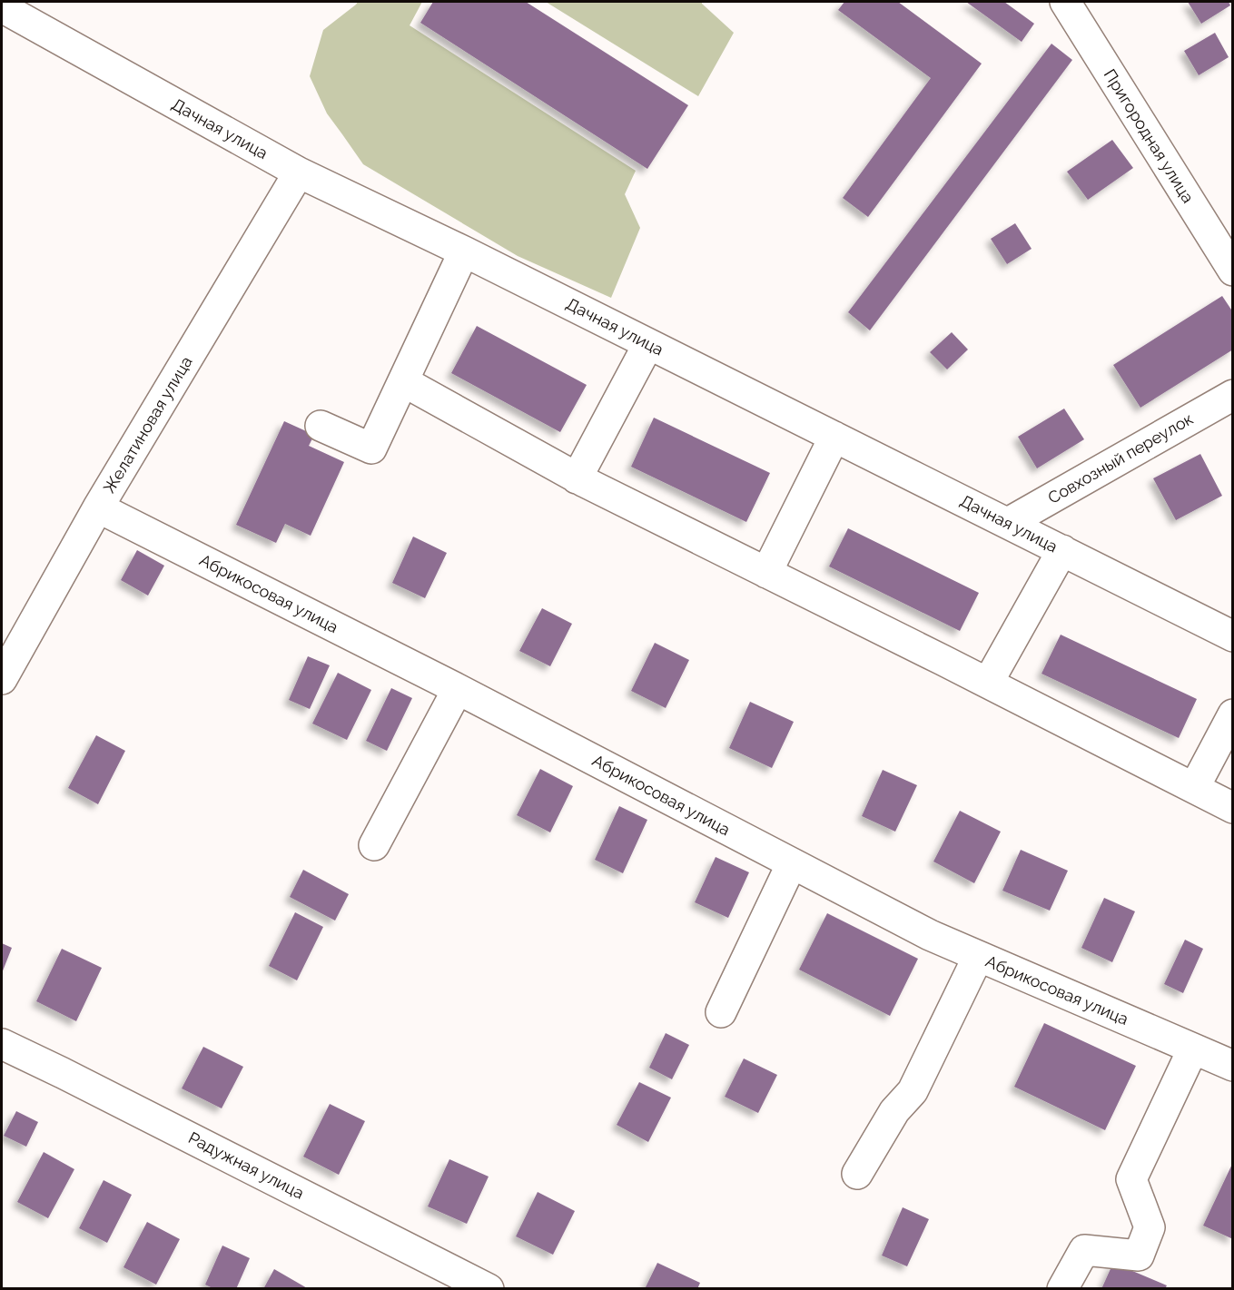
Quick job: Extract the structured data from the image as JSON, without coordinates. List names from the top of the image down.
{
  "streets": {
    "street": [
      "Дачная улица",
      "Пригородная улица",
      "Желатиновая улица",
      "Совхозный переулок",
      "Абрикосовая улица",
      "Радужная улица"
    ]
  },
  "crossings": [
    ["Дачная улица", "Желатиновая улица"],
    ["Дачная улица", "Совхозный переулок"],
    ["Желатиновая улица", "Абрикосовая улица"]
  ]
}
